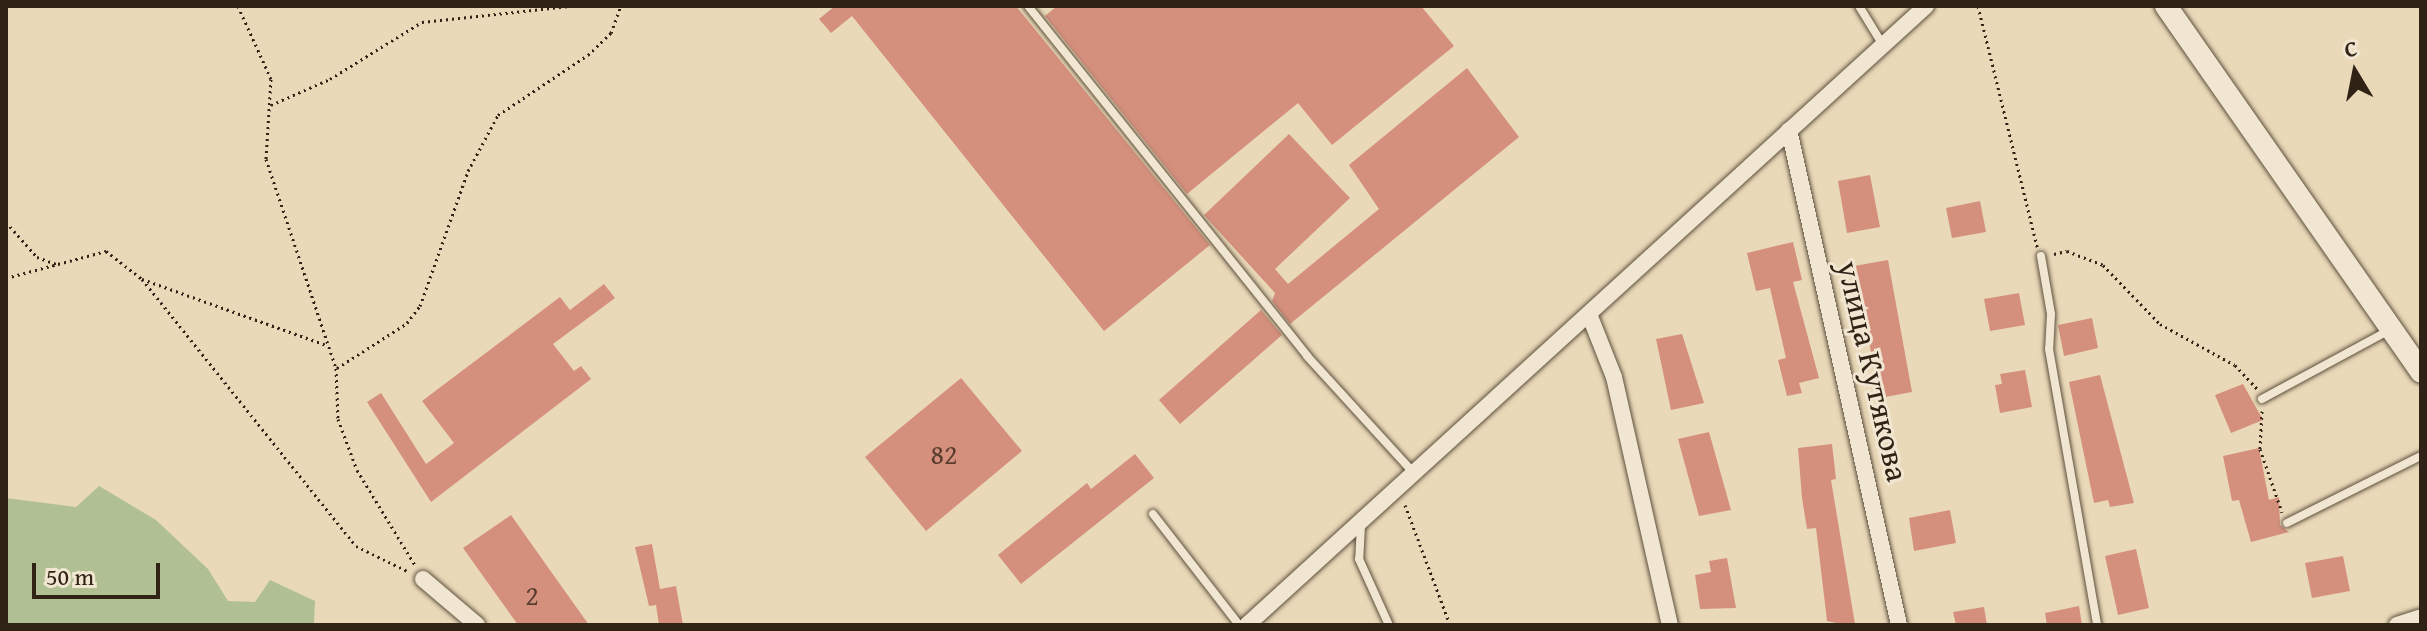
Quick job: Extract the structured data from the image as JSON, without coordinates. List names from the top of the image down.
{
  "streets": {
    "street": ["улица Кутякова"]
  },
  "house_numbers": ["82", "2"],
  "scale_bar": "50 m",
  "north": "top"
}
